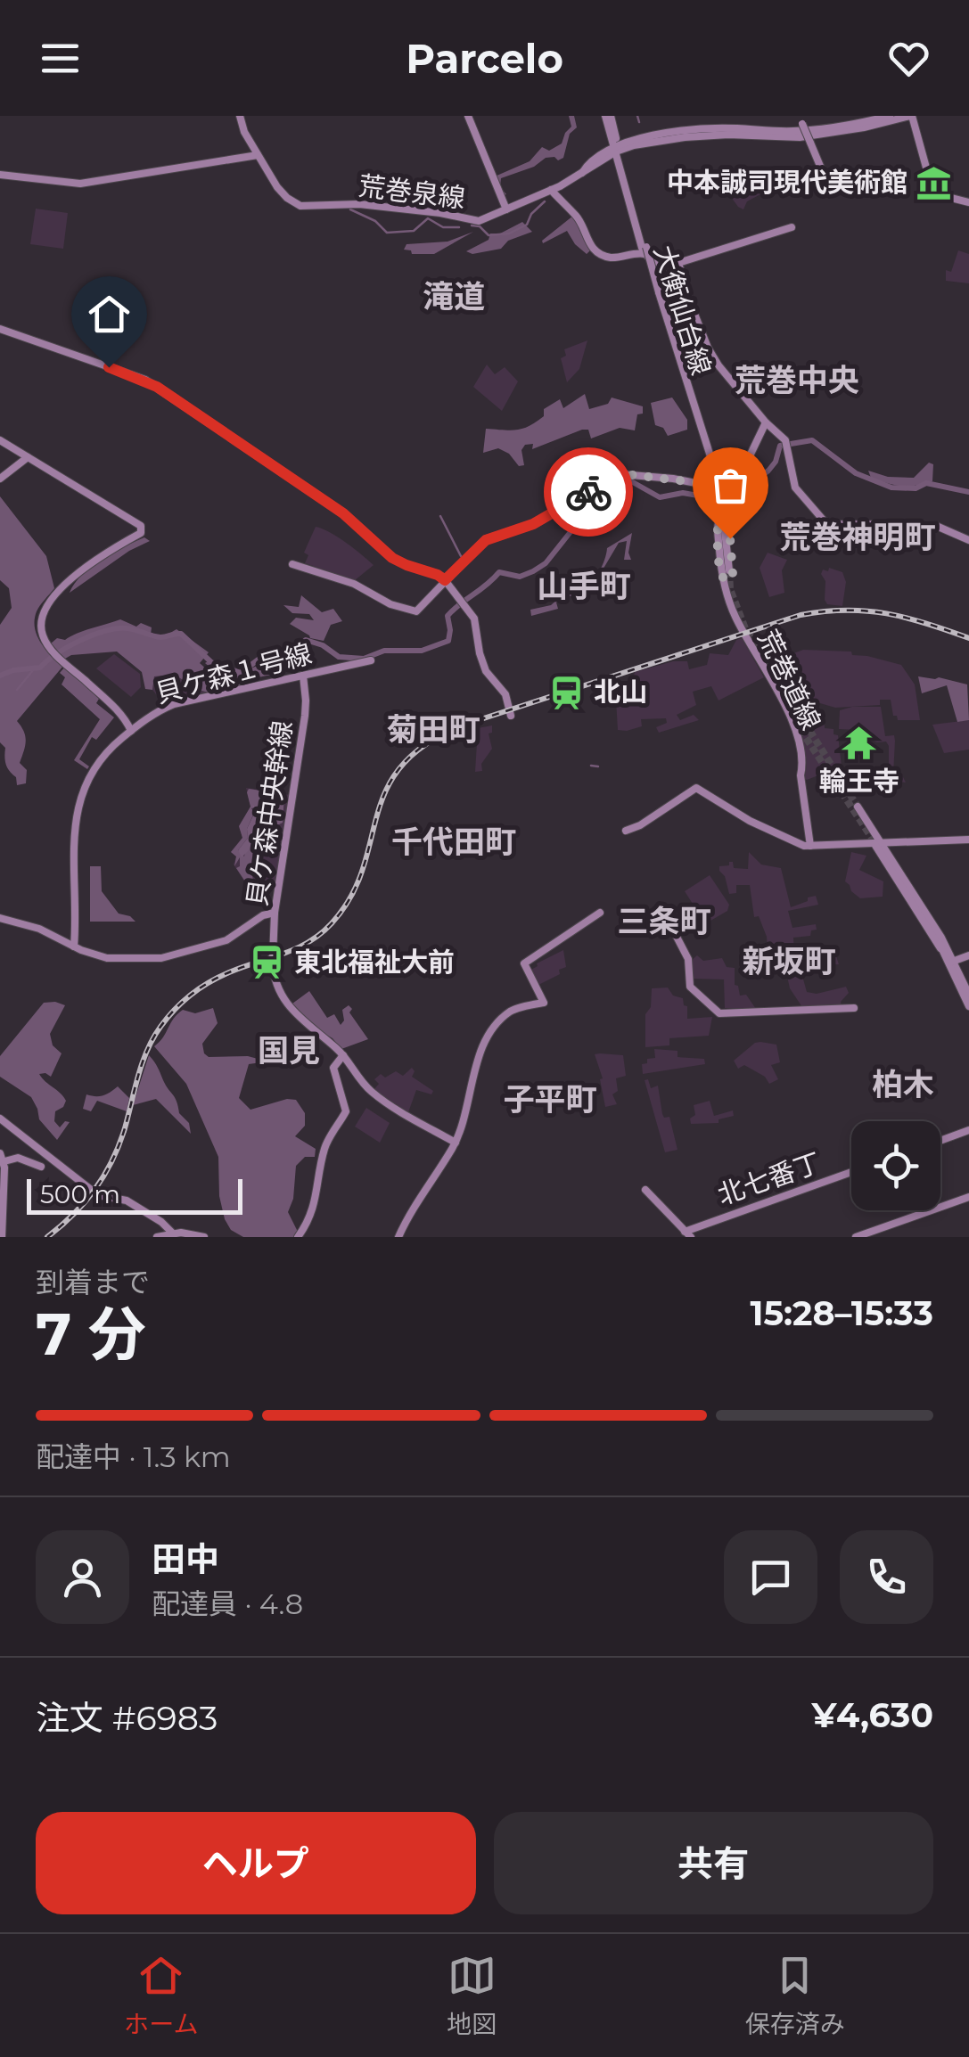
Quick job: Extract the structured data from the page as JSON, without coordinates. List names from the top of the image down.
{
  "streets": {
    "street": [
      "荒巻泉線",
      "大衡仙台線",
      "貝ケ森１号線",
      "荒巻道線",
      "貝ケ森中央幹線",
      "北七番丁"
    ]
  },
  "crossings": [
    ["荒巻泉線", "大衡仙台線"],
    ["大衡仙台線", "荒巻道線"],
    ["貝ケ森１号線", "貝ケ森中央幹線"]
  ],
  "districts": [
    "滝道",
    "荒巻中央",
    "荒巻神明町",
    "山手町",
    "菊田町",
    "千代田町",
    "三条町",
    "新坂町",
    "国見",
    "柏木",
    "子平町"
  ],
  "places": {
    "museum": ["中本誠司現代美術館"],
    "station": ["北山", "東北福祉大前"],
    "temple": ["輪王寺"]
  },
  "scale_bar": "500 m",
  "page": {
    "header": "Parcelo",
    "scale": "500 m",
    "heading": ["7 分", "到着まで", "15:28–15:33"],
    "panel": [
      "田中",
      "配達員 · 4.8",
      "注文 #6983",
      "¥4,630"
    ],
    "bar": "配達中 · 1.3 km",
    "buttons": ["ヘルプ", "共有"],
    "tabs": ["ホーム", "地図", "保存済み"]
  }
}
